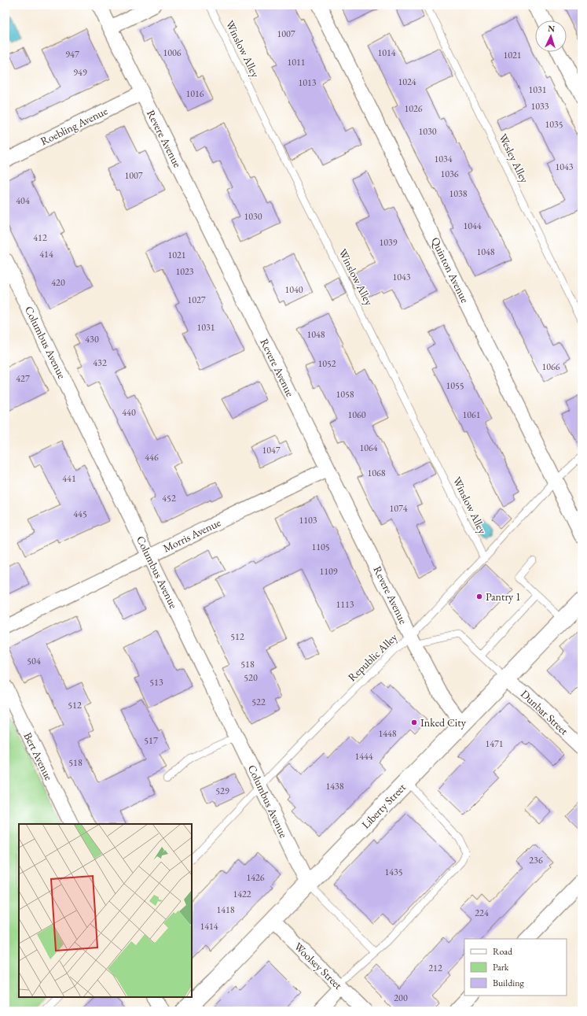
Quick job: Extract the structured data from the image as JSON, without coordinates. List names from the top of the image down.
{
  "streets": {
    "street": [
      "Roebling Avenue",
      "Revere Avenue",
      "Quinton Avenue",
      "Columbus Avenue",
      "Morris Avenue",
      "Dunbar Street",
      "Bert Avenue",
      "Liberty Street",
      "Woolsey Street"
    ],
    "lane": ["Winslow Alley", "Wesley Alley", "Republic Alley"]
  },
  "crossings": [
    ["Winslow Alley", "Republic Alley"],
    ["Roebling Avenue", "Revere Avenue"],
    ["Revere Avenue", "Morris Avenue"],
    ["Revere Avenue", "Republic Alley"],
    ["Revere Avenue", "Liberty Street"],
    ["Quinton Avenue", "Republic Alley"],
    ["Columbus Avenue", "Morris Avenue"],
    ["Columbus Avenue", "Republic Alley"],
    ["Columbus Avenue", "Liberty Street"],
    ["Dunbar Street", "Liberty Street"],
    ["Liberty Street", "Woolsey Street"]
  ],
  "places": ["Pantry 1", "Inked City"],
  "house_numbers": [
    "1007",
    "1006",
    "1014",
    "947",
    "1021",
    "1011",
    "949",
    "1024",
    "1013",
    "1031",
    "1016",
    "1033",
    "1026",
    "1035",
    "1030",
    "1034",
    "1043",
    "1036",
    "1007",
    "1038",
    "404",
    "1030",
    "1044",
    "412",
    "1039",
    "1048",
    "414",
    "1021",
    "1023",
    "1043",
    "420",
    "1040",
    "1027",
    "1031",
    "1048",
    "430",
    "432",
    "1052",
    "1066",
    "427",
    "1055",
    "1058",
    "440",
    "1060",
    "1061",
    "1064",
    "1047",
    "446",
    "1068",
    "441",
    "452",
    "1074",
    "445",
    "1103",
    "1105",
    "1109",
    "1113",
    "512",
    "504",
    "518",
    "520",
    "513",
    "522",
    "512",
    "1448",
    "517",
    "1471",
    "1444",
    "518",
    "1438",
    "529",
    "236",
    "1435",
    "1426",
    "1422",
    "1418",
    "224",
    "1414",
    "212",
    "200"
  ],
  "legend": ["Road", "Park", "Building"],
  "north": "top"
}
